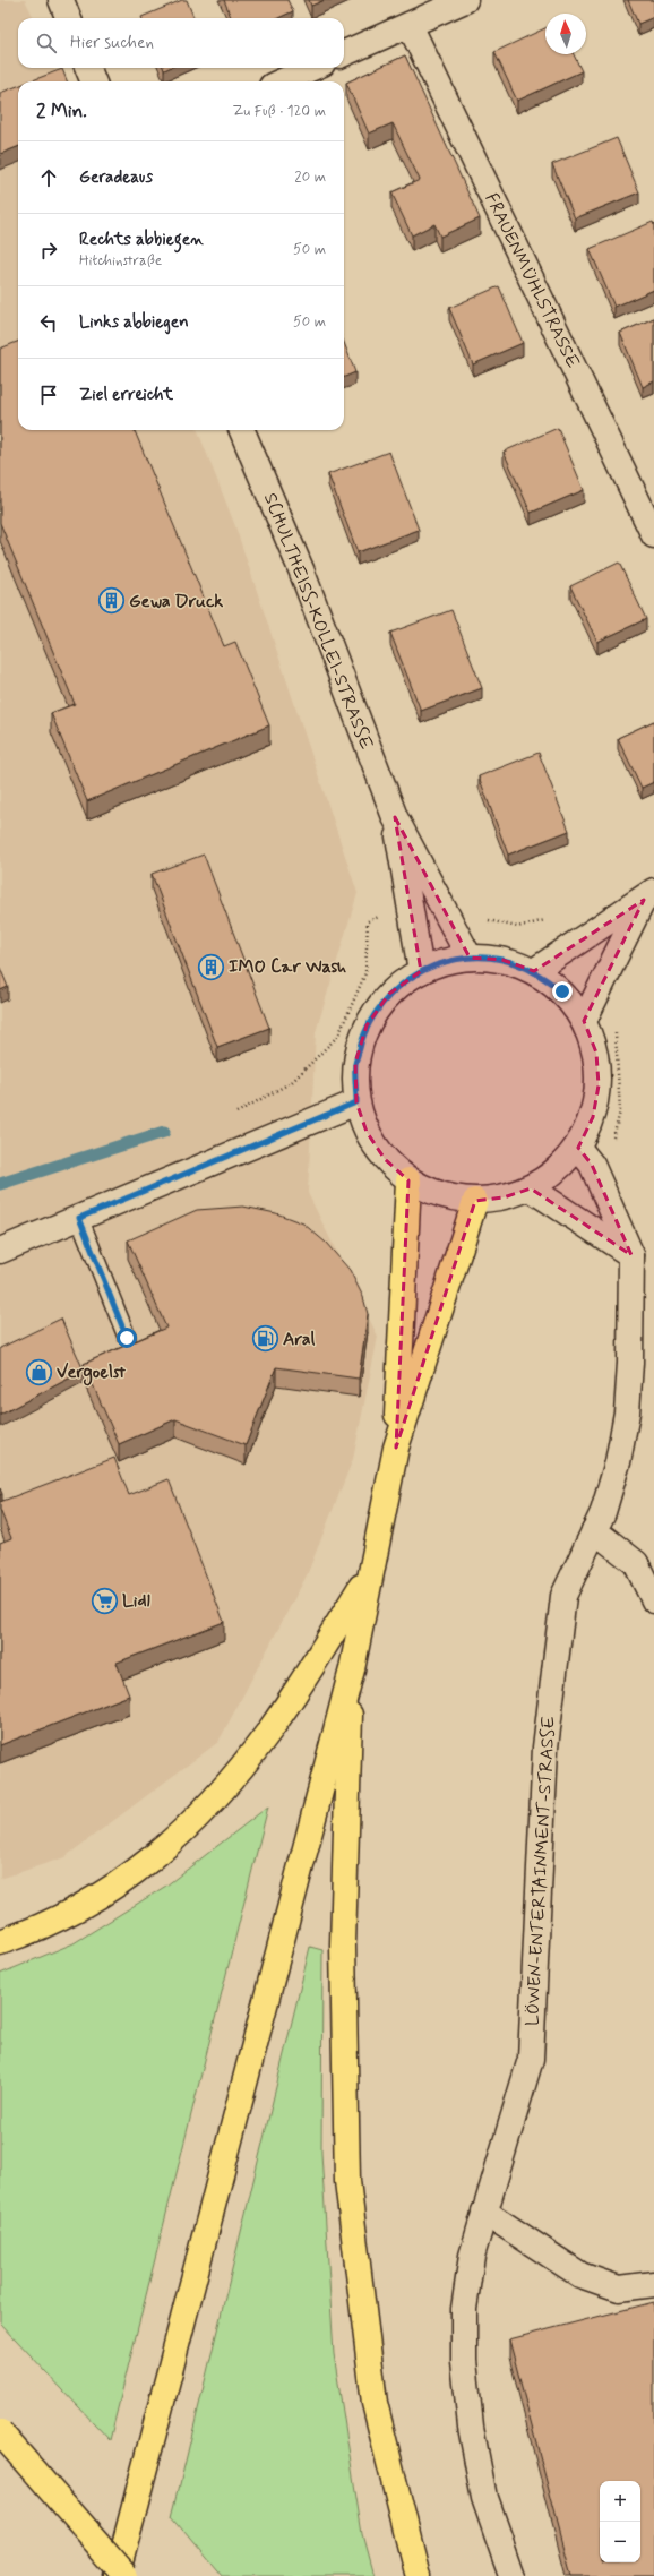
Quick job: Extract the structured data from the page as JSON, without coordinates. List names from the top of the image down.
{
  "streets": {
    "street": ["FRAUENMÜHLSTRASSE", "SCHULTHEISS-KOLLEI-STRASSE", "LÖWEN-ENTERTAINMENT-STRASSE"]
  },
  "places": {
    "building": ["Gewa Druck", "IMO Car Wash"],
    "fuel station": ["Aral"],
    "shop": ["Vergoelst"],
    "supermarket": ["Lidl"]
  },
  "north": "top",
  "page": {
    "search": "Hier suchen",
    "heading": ["2 Min.", "Zu Fuß · 120 m"],
    "list": [
      ["Geradeaus", "20 m"],
      ["Rechts abbiegen", "Hitchinstraße", "50 m"],
      ["Links abbiegen", "50 m"],
      "Ziel erreicht"
    ],
    "map_buttons": ["+", "−"]
  }
}
